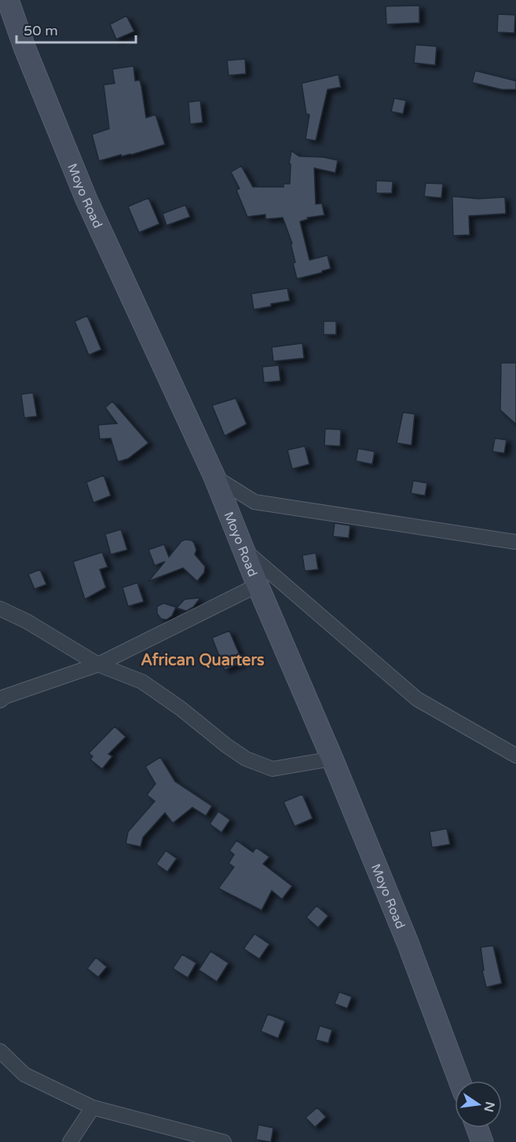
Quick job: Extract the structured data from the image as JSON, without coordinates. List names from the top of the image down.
{
  "streets": {
    "main road": ["Moyo Road"]
  },
  "districts": ["African Quarters"],
  "scale_bar": "50 m",
  "north": "right"
}
